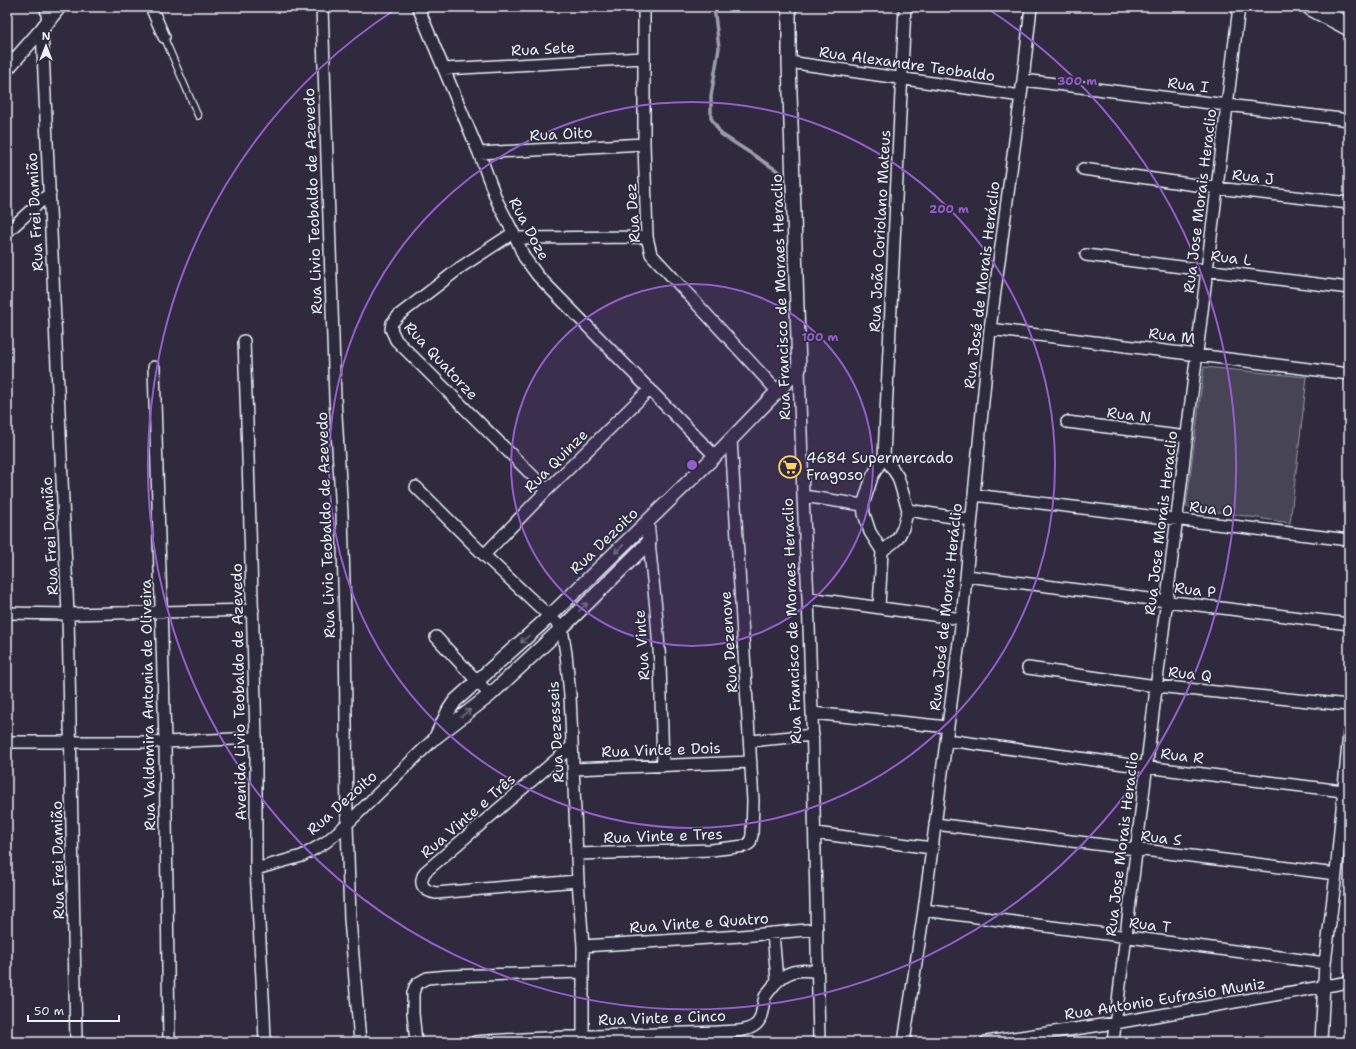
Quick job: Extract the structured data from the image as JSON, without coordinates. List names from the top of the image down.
{
  "streets": {
    "street": [
      "Rua Sete",
      "Rua Alexandre Teobaldo",
      "Rua I",
      "Rua Oito",
      "Rua J",
      "Rua Livio Teobaldo de Azevedo",
      "Rua Jose Morais Heraclio",
      "Rua Frei Damião",
      "Rua Dez",
      "Rua Doze",
      "Rua João Coriolano Mateus",
      "Rua L",
      "Rua José de Morais Heráclio",
      "Rua Francisco de Moraes Heraclio",
      "Rua M",
      "Rua Quatorze",
      "Rua N",
      "Rua Quinze",
      "Rua O",
      "Rua Dezoito",
      "Rua P",
      "Rua Dezenove",
      "Rua Vinte",
      "Rua Q",
      "Avenida Livio Teobaldo de Azevedo",
      "Rua Valdomira Antonia de Oliveira",
      "Rua Dezesseis",
      "Rua Vinte e Dois",
      "Rua R",
      "Rua Vinte e Três",
      "Rua Vinte e Tres",
      "Rua S",
      "Rua Vinte e Quatro",
      "Rua T",
      "Rua Antonio Eufrasio Muniz",
      "Rua Vinte e Cinco"
    ]
  },
  "crossings": [
    ["Rua Sete", "Rua Dez"],
    ["Rua Sete", "Rua Doze"],
    ["Rua Alexandre Teobaldo", "Rua João Coriolano Mateus"],
    ["Rua Alexandre Teobaldo", "Rua José de Morais Heráclio"],
    ["Rua Alexandre Teobaldo", "Rua Francisco de Moraes Heraclio"],
    ["Rua I", "Rua Jose Morais Heraclio"],
    ["Rua I", "Rua José de Morais Heráclio"],
    ["Rua Oito", "Rua Dez"],
    ["Rua Oito", "Rua Doze"],
    ["Rua J", "Rua Jose Morais Heraclio"],
    ["Rua Livio Teobaldo de Azevedo", "Rua Dezoito"],
    ["Rua Jose Morais Heraclio", "Rua L"],
    ["Rua Jose Morais Heraclio", "Rua M"],
    ["Rua Jose Morais Heraclio", "Rua N"],
    ["Rua Jose Morais Heraclio", "Rua O"],
    ["Rua Jose Morais Heraclio", "Rua P"],
    ["Rua Jose Morais Heraclio", "Rua Q"],
    ["Rua Jose Morais Heraclio", "Rua R"],
    ["Rua Jose Morais Heraclio", "Rua S"],
    ["Rua Jose Morais Heraclio", "Rua T"],
    ["Rua Jose Morais Heraclio", "Rua Antonio Eufrasio Muniz"],
    ["Rua Dez", "Rua Dezoito"],
    ["Rua Doze", "Rua Quatorze"],
    ["Rua Doze", "Rua Quinze"],
    ["Rua Doze", "Rua Dezoito"],
    ["Rua José de Morais Heráclio", "Rua M"],
    ["Rua José de Morais Heráclio", "Rua O"],
    ["Rua José de Morais Heráclio", "Rua P"],
    ["Rua José de Morais Heráclio", "Rua R"],
    ["Rua José de Morais Heráclio", "Rua S"],
    ["Rua José de Morais Heráclio", "Rua T"],
    ["Rua Francisco de Moraes Heraclio", "Rua Dezoito"],
    ["Rua Francisco de Moraes Heraclio", "Rua Vinte e Quatro"],
    ["Rua Francisco de Moraes Heraclio", "Rua Vinte e Cinco"],
    ["Rua Quatorze", "Rua Quinze"],
    ["Rua Dezoito", "Rua Dezenove"],
    ["Rua Dezoito", "Rua Vinte"],
    ["Rua Dezoito", "Avenida Livio Teobaldo de Azevedo"],
    ["Rua Dezoito", "Rua Dezesseis"],
    ["Rua Dezenove", "Rua Vinte e Dois"],
    ["Rua Dezenove", "Rua Vinte e Tres"],
    ["Rua Vinte", "Rua Vinte e Dois"],
    ["Rua Dezesseis", "Rua Vinte e Dois"],
    ["Rua Dezesseis", "Rua Vinte e Três"],
    ["Rua Dezesseis", "Rua Vinte e Tres"],
    ["Rua Dezesseis", "Rua Vinte e Quatro"],
    ["Rua Dezesseis", "Rua Vinte e Cinco"]
  ],
  "places": {
    "supermarket": ["4684 Supermercado Fragoso"]
  },
  "scale_bar": "50 m",
  "north": "top",
  "rings": ["300 m", "200 m", "100 m"]
}
